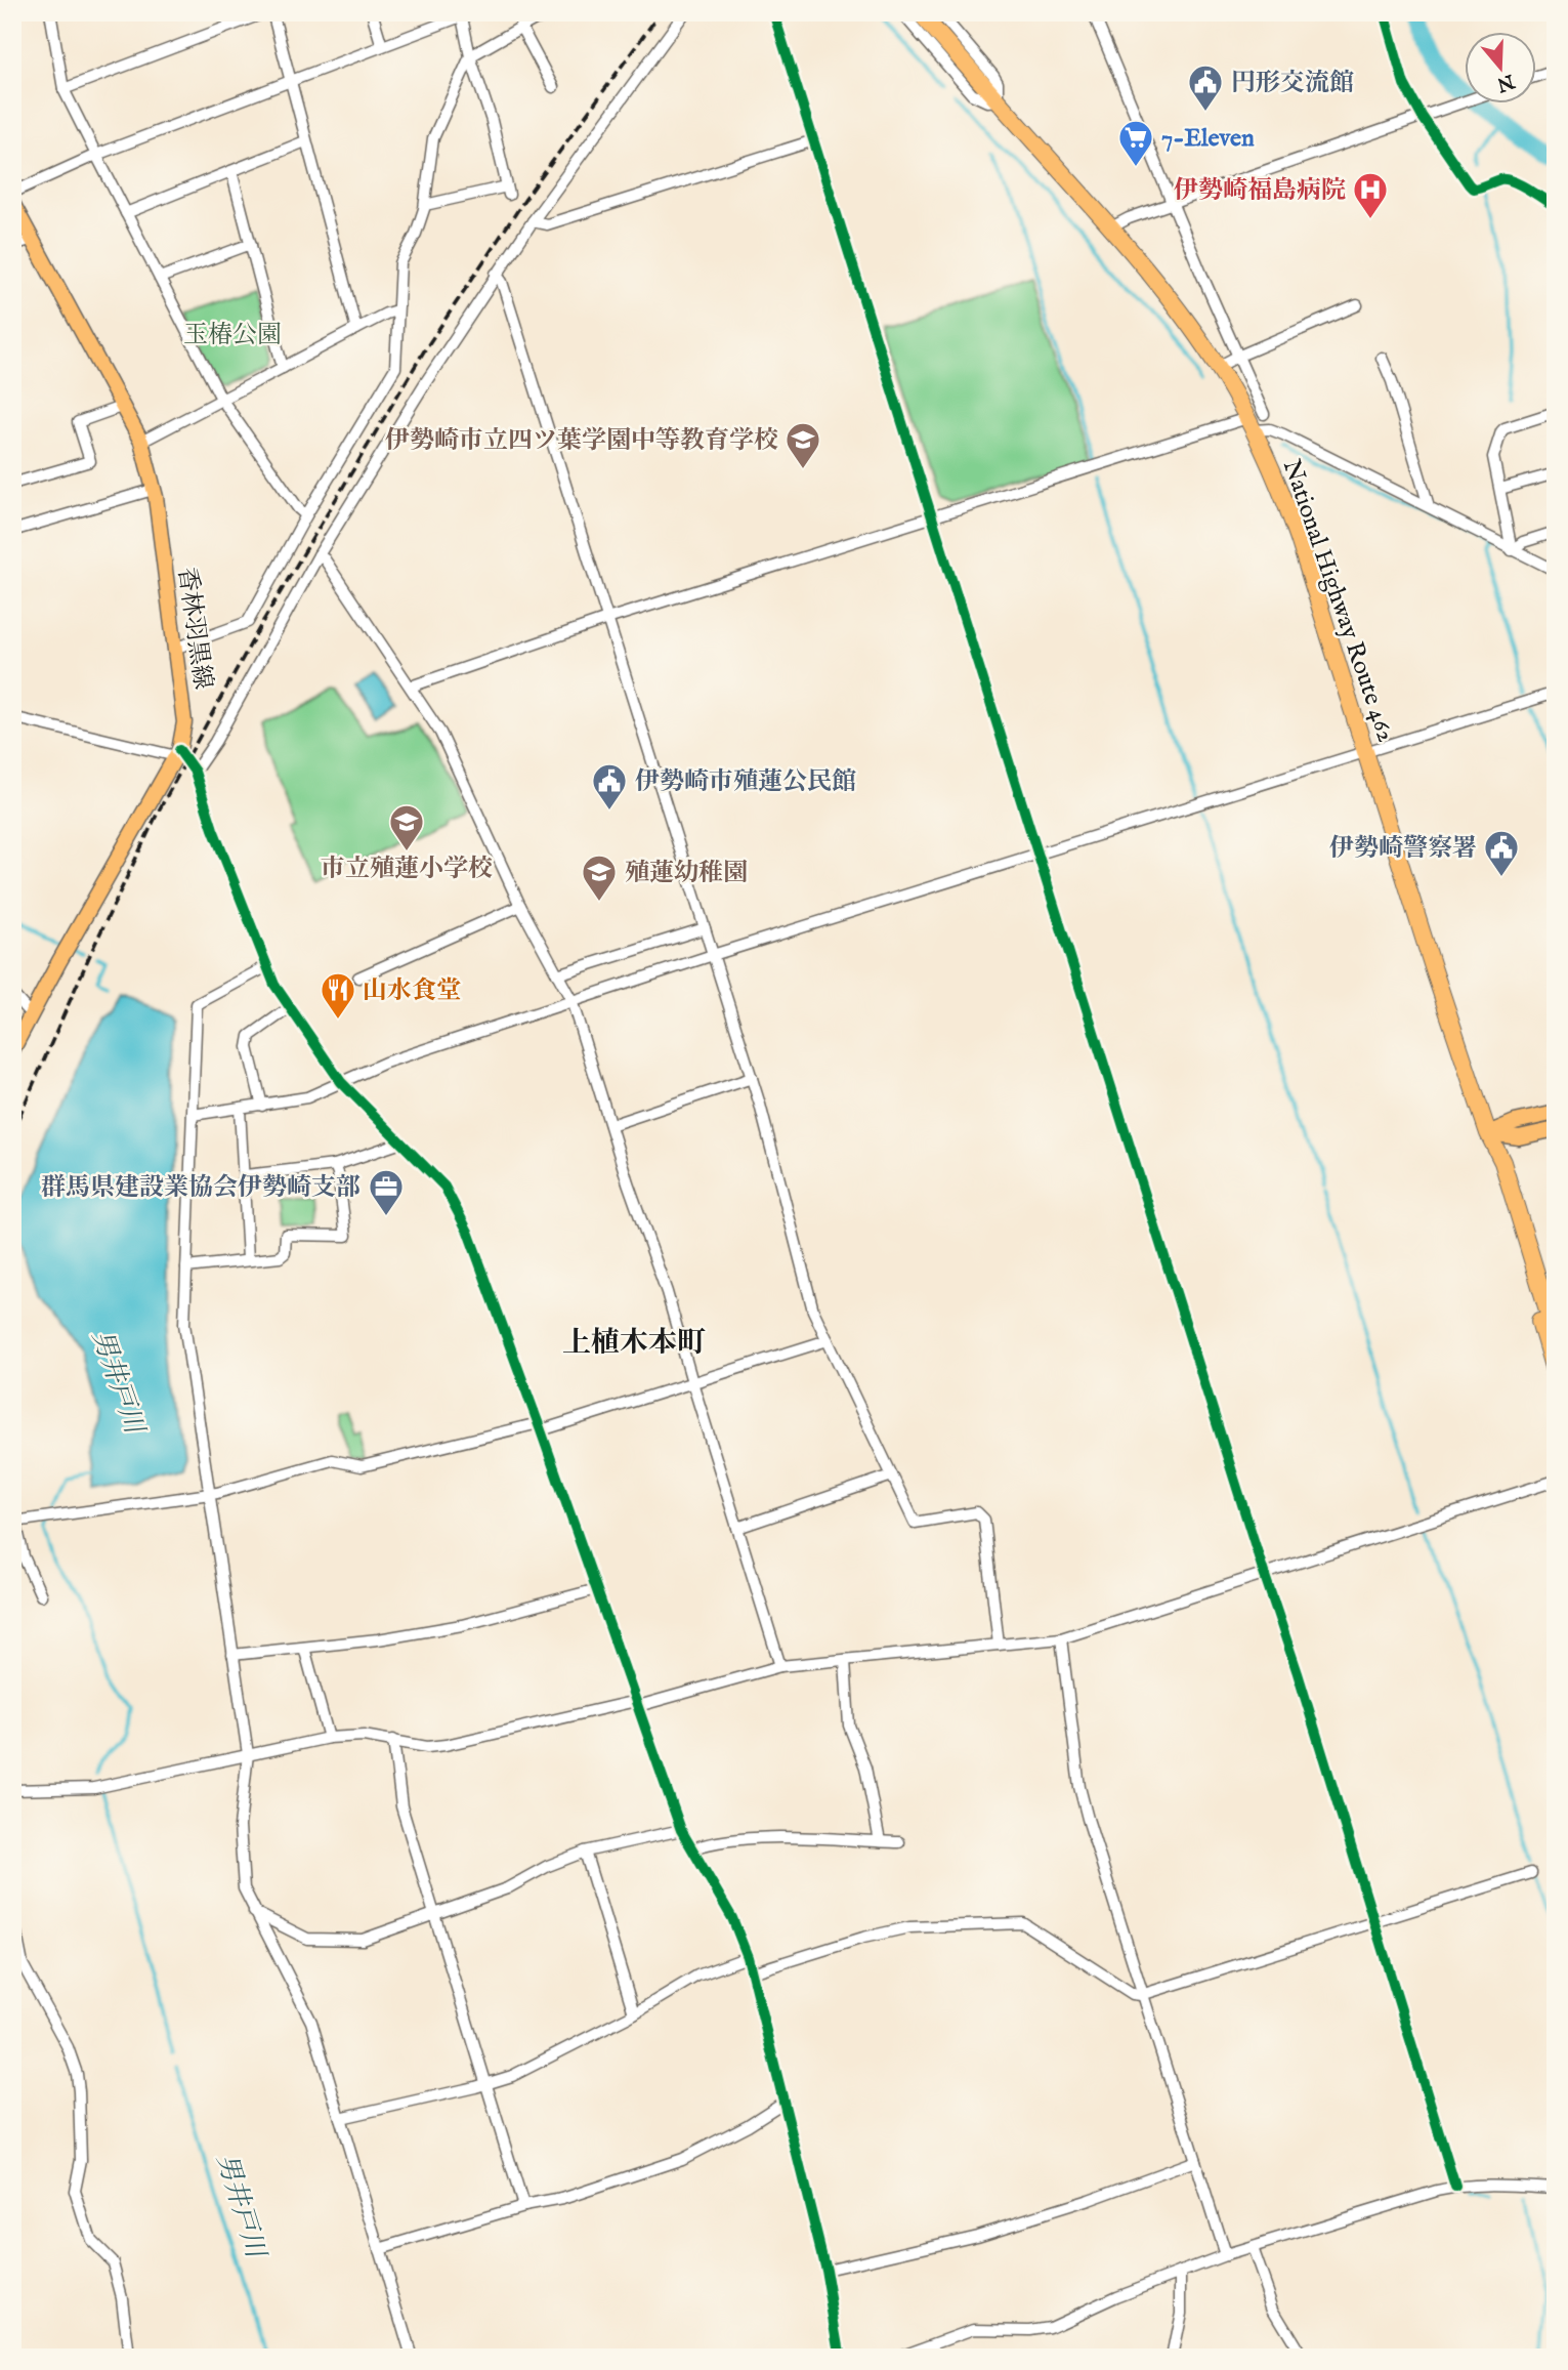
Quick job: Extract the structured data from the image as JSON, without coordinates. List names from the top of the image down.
{
  "streets": {
    "highway": ["National Highway Route 462"],
    "main road": ["香林羽黒線"]
  },
  "districts": ["上植木本町"],
  "water": ["男井戸川"],
  "parks": ["玉椿公園"],
  "places": {
    "public building": ["円形交流館", "伊勢崎市殖蓮公民館", "伊勢崎警察署"],
    "supermarket": ["7-Eleven"],
    "hospital": ["伊勢崎福島病院"],
    "school or university": ["伊勢崎市立四ツ葉学園中等教育学校", "市立殖蓮小学校", "殖蓮幼稚園"],
    "restaurant": ["山水食堂"],
    "office": ["群馬県建設業協会伊勢崎支部"]
  },
  "north": "bottom"
}
